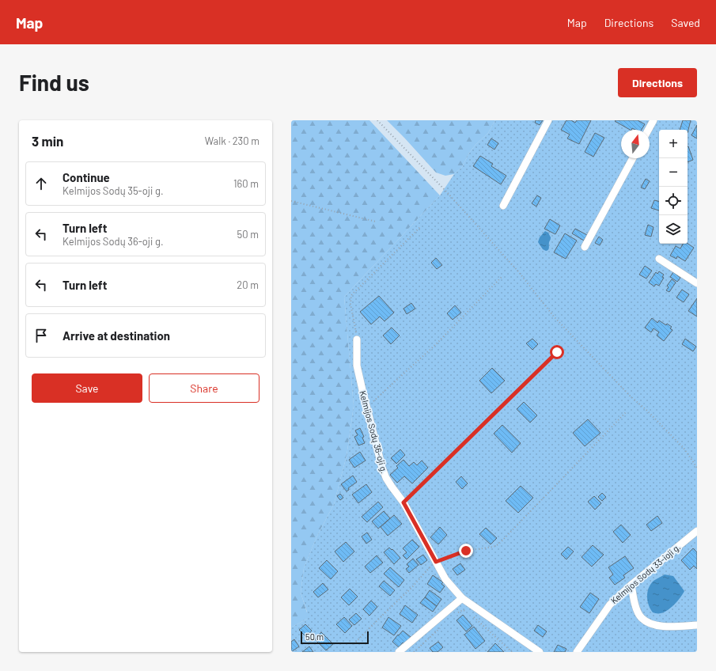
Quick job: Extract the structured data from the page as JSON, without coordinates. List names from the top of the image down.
{
  "streets": {
    "street": ["Kelmijos Sodų 36-oji g.", "Kelmijos Sodų 33-ioji g."]
  },
  "scale_bar": "50 m",
  "north": "top",
  "page": {
    "header": "Map",
    "nav": ["Map", "Directions", "Saved"],
    "buttons": [
      "Directions",
      ["Save", "Share"]
    ],
    "title": "Find us",
    "heading": ["3 min", "Walk · 230 m"],
    "map_buttons": ["+", "−"],
    "list": [
      ["Continue", "Kelmijos Sodų 35-oji g.", "160 m"],
      ["Turn left", "Kelmijos Sodų 36-oji g.", "50 m"],
      ["Turn left", "20 m"],
      "Arrive at destination"
    ],
    "scale": "50 m"
  }
}
